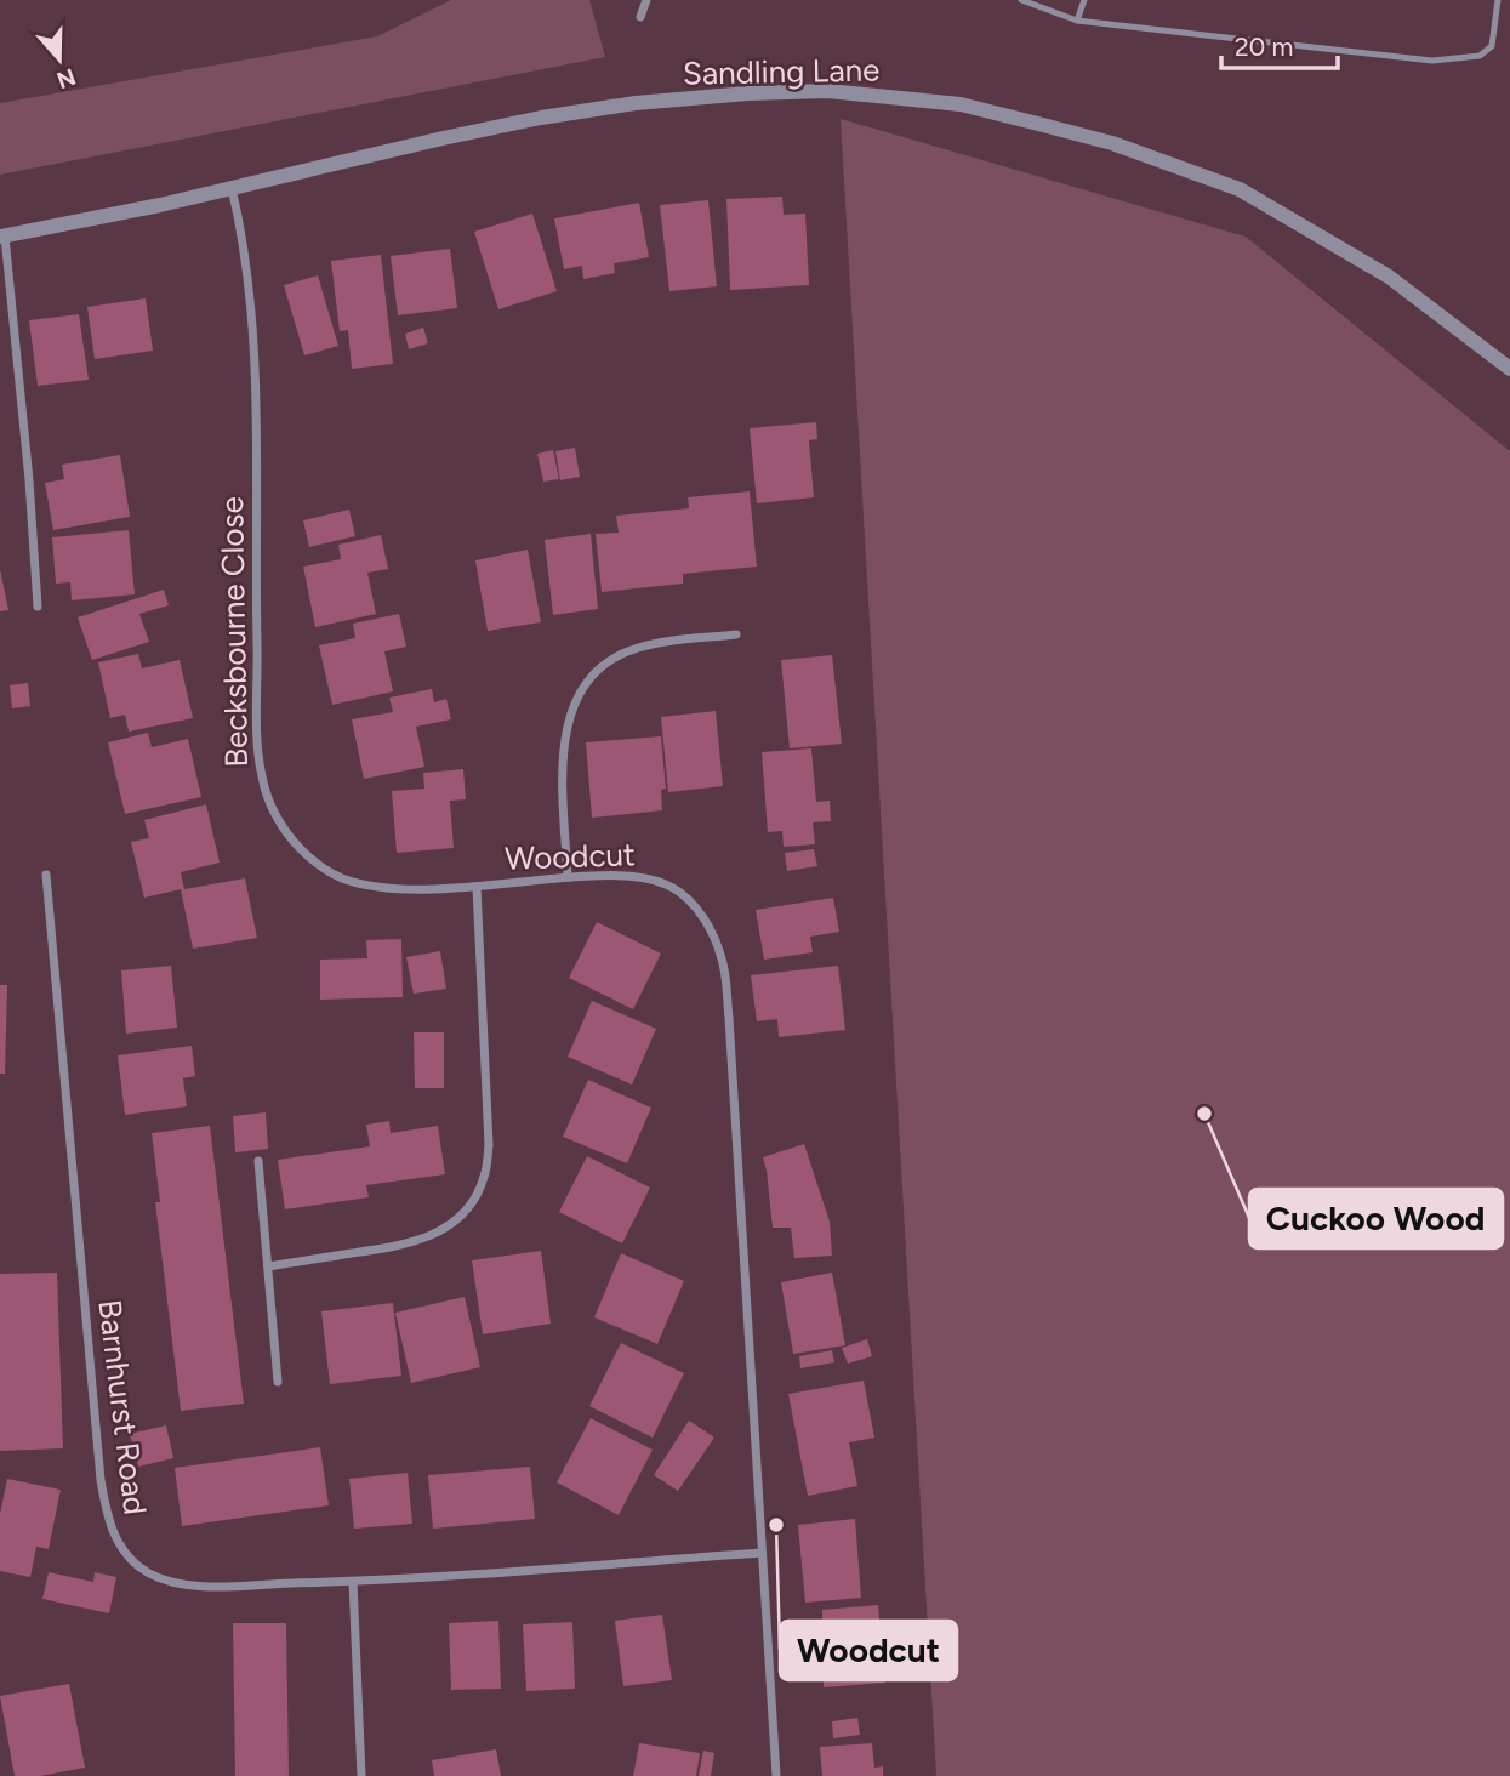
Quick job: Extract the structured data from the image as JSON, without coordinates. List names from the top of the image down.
{
  "streets": {
    "street": [
      "Sandling Lane",
      "Becksbourne Close",
      "Woodcut",
      "Barnhurst Road"
    ]
  },
  "crossings": [
    ["Sandling Lane", "Becksbourne Close"],
    ["Becksbourne Close", "Woodcut"],
    ["Woodcut", "Barnhurst Road"]
  ],
  "places": ["Cuckoo Wood", "Woodcut"],
  "scale_bar": "20 m",
  "north": "bottom"
}
